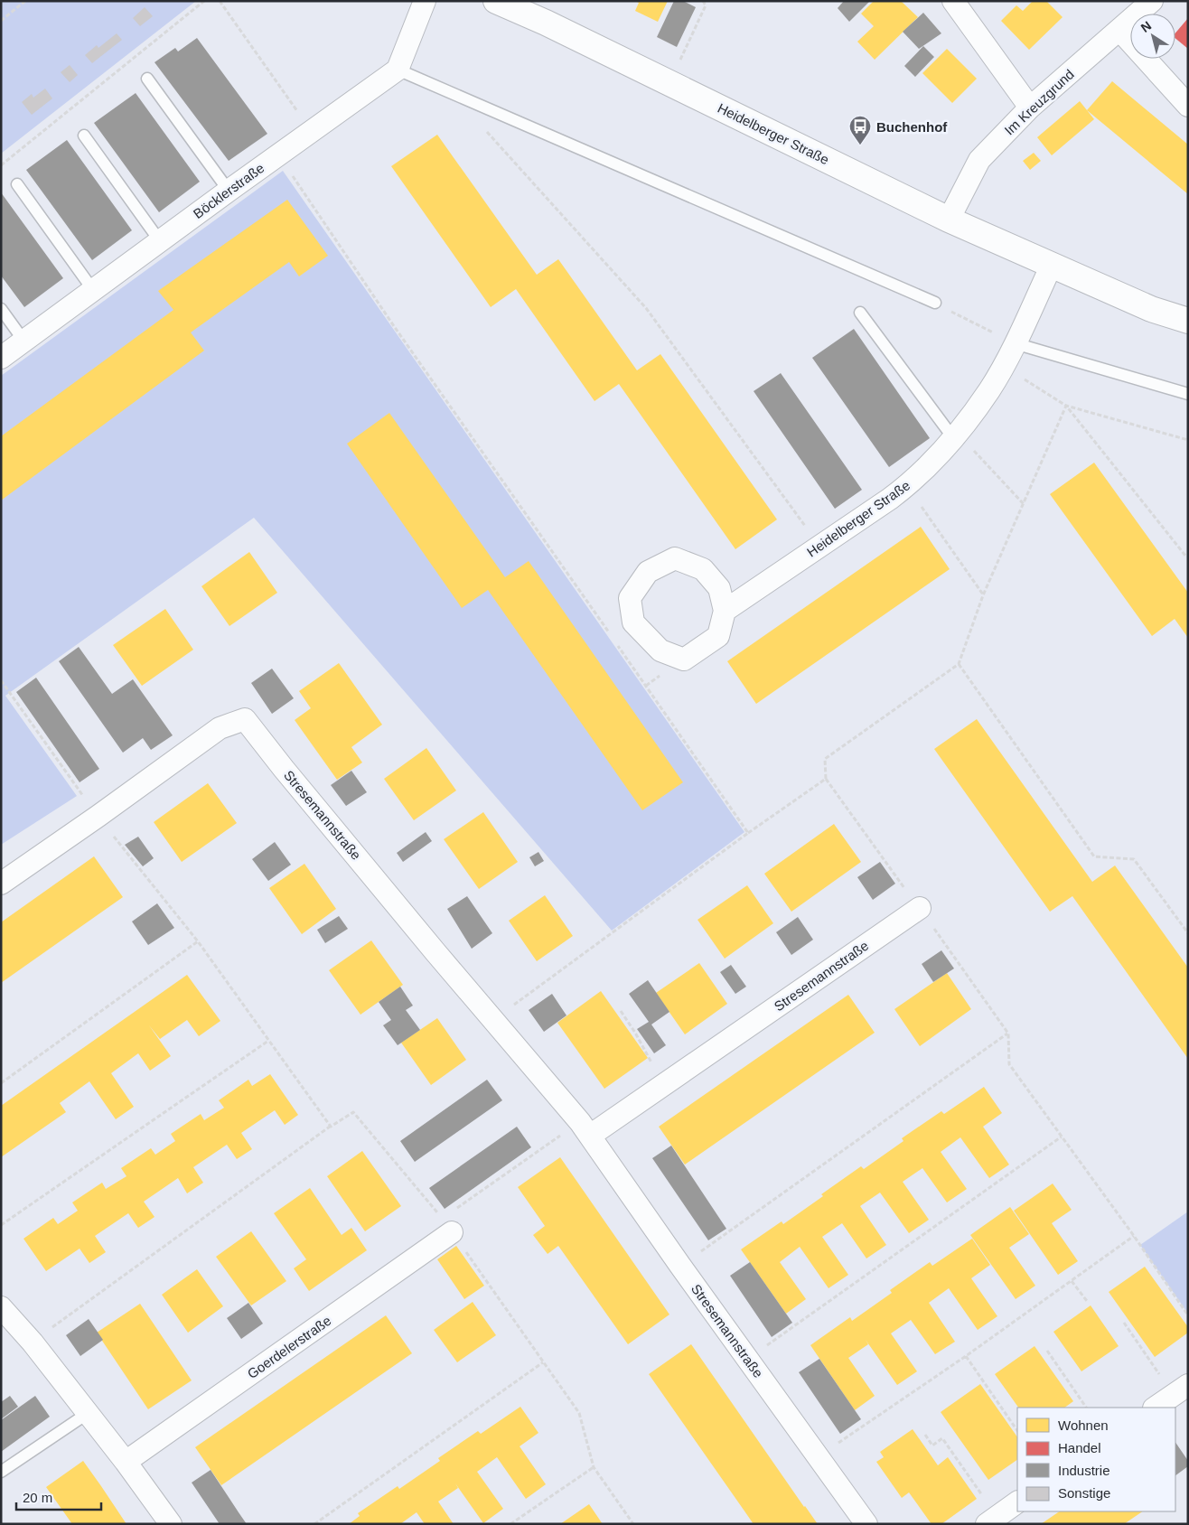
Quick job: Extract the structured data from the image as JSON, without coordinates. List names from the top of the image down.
{
  "streets": {
    "main road": ["Heidelberger Straße"],
    "street": [
      "Im Kreuzgrund",
      "Böcklerstraße",
      "Stresemannstraße",
      "Goerdelerstraße"
    ]
  },
  "crossings": [
    ["Im Kreuzgrund", "Heidelberger Straße"]
  ],
  "places": {
    "bus stop": ["Buchenhof"]
  },
  "legend": [
    "Wohnen",
    "Handel",
    "Industrie",
    "Sonstige"
  ],
  "scale_bar": "20 m",
  "north": "top left"
}
